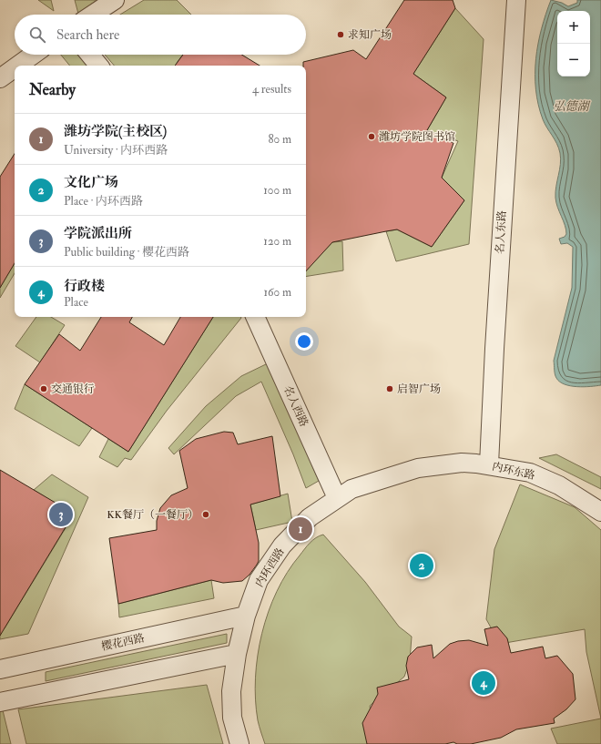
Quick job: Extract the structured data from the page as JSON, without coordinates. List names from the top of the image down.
{
  "streets": {
    "street": [
      "名人东路",
      "名人西路",
      "内环东路",
      "内环西路",
      "樱花西路"
    ]
  },
  "crossings": [
    ["名人东路", "内环东路"],
    ["名人西路", "内环西路"],
    ["内环东路", "内环西路"],
    ["内环西路", "樱花西路"]
  ],
  "water": ["弘德湖"],
  "places": [
    "求知广场",
    "潍坊学院图书馆",
    "交通银行",
    "启智广场",
    "KK餐厅（一餐厅）"
  ],
  "page": {
    "map_buttons": ["+", "−"],
    "search": "Search here",
    "heading": ["Nearby", "4 results"],
    "list": [
      {
        "mark": "1",
        "name": "潍坊学院(主校区)",
        "note": "University · 内环西路",
        "value": "80 m"
      },
      {
        "mark": "2",
        "name": "文化广场",
        "note": "Place · 内环西路",
        "value": "100 m"
      },
      {
        "mark": "3",
        "name": "学院派出所",
        "note": "Public building · 樱花西路",
        "value": "120 m"
      },
      {
        "mark": "4",
        "name": "行政楼",
        "note": "Place",
        "value": "160 m"
      }
    ],
    "pins": [
      "3",
      "1",
      "2",
      "4"
    ]
  }
}
